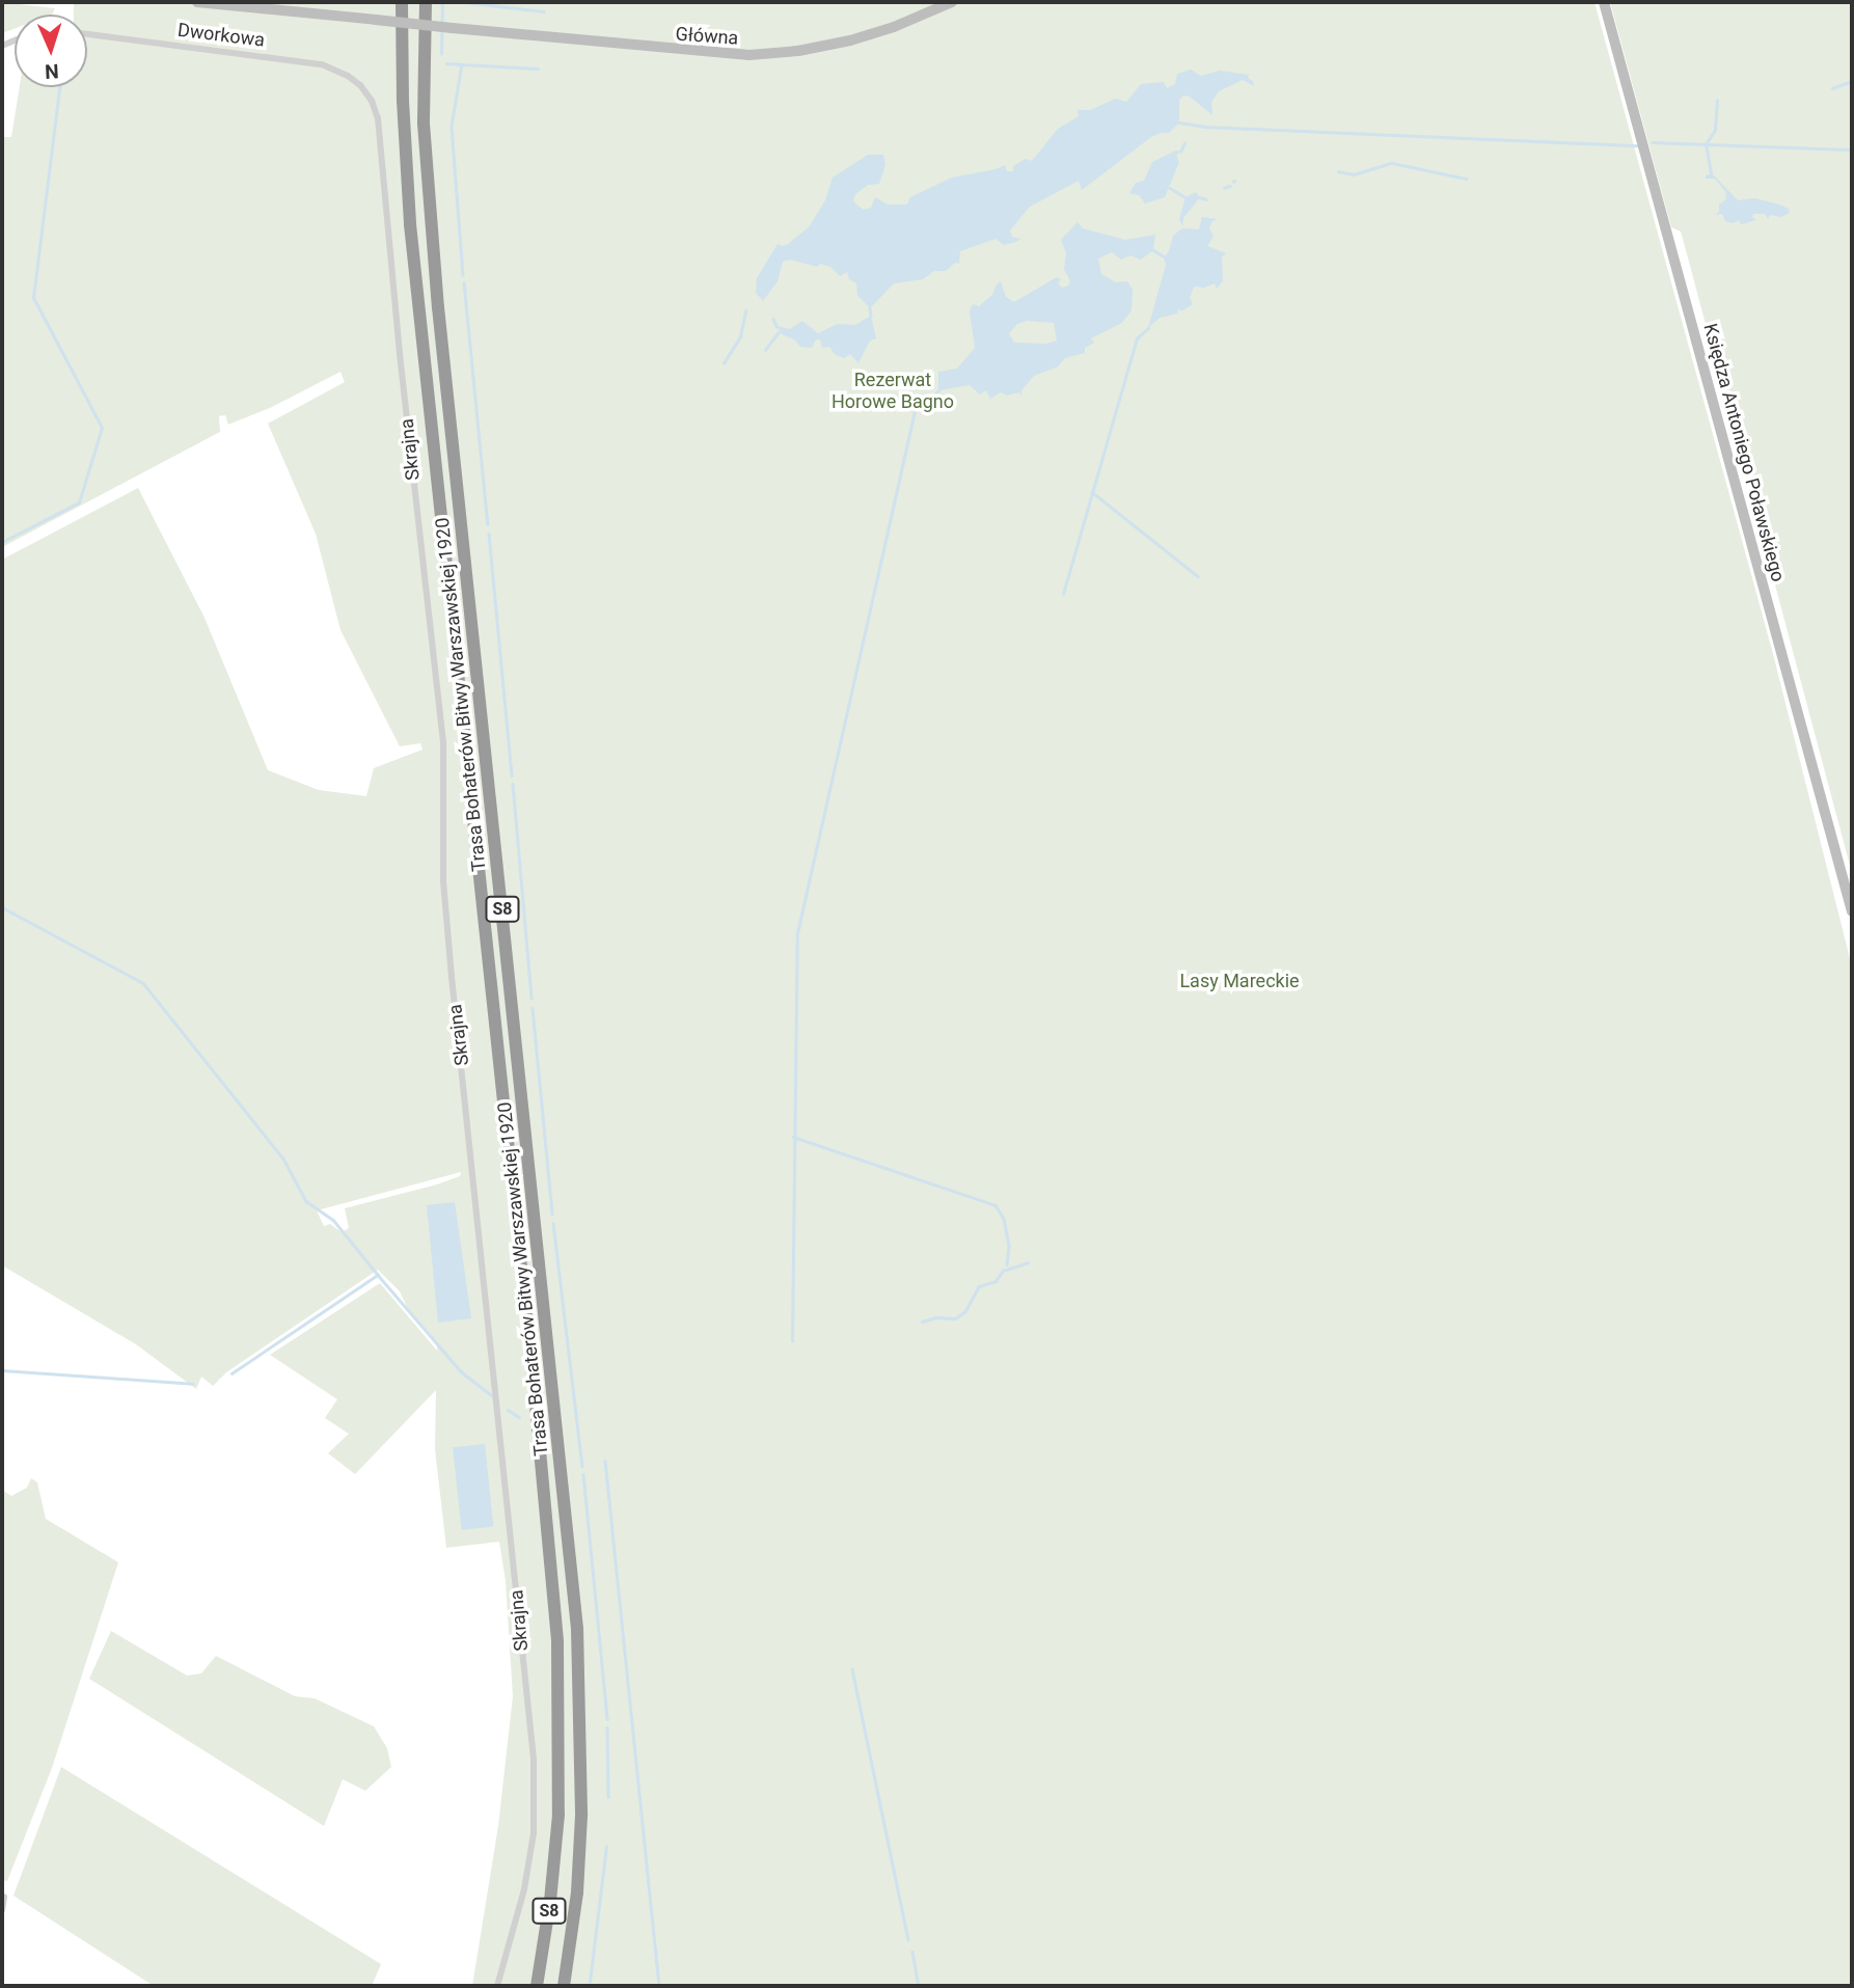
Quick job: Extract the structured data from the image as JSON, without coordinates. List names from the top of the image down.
{
  "streets": {
    "highway": ["Trasa Bohaterów Bitwy Warszawskiej 1920", "S8"],
    "main road": ["Dworkowa", "Główna", "Księdza Antoniego Poławskiego"],
    "street": ["Skrajna"]
  },
  "crossings": [
    ["Dworkowa", "Główna"],
    ["Dworkowa", "Skrajna"]
  ],
  "parks": ["Rezerwat Horowe Bagno", "Lasy Mareckie"],
  "north": "bottom"
}
